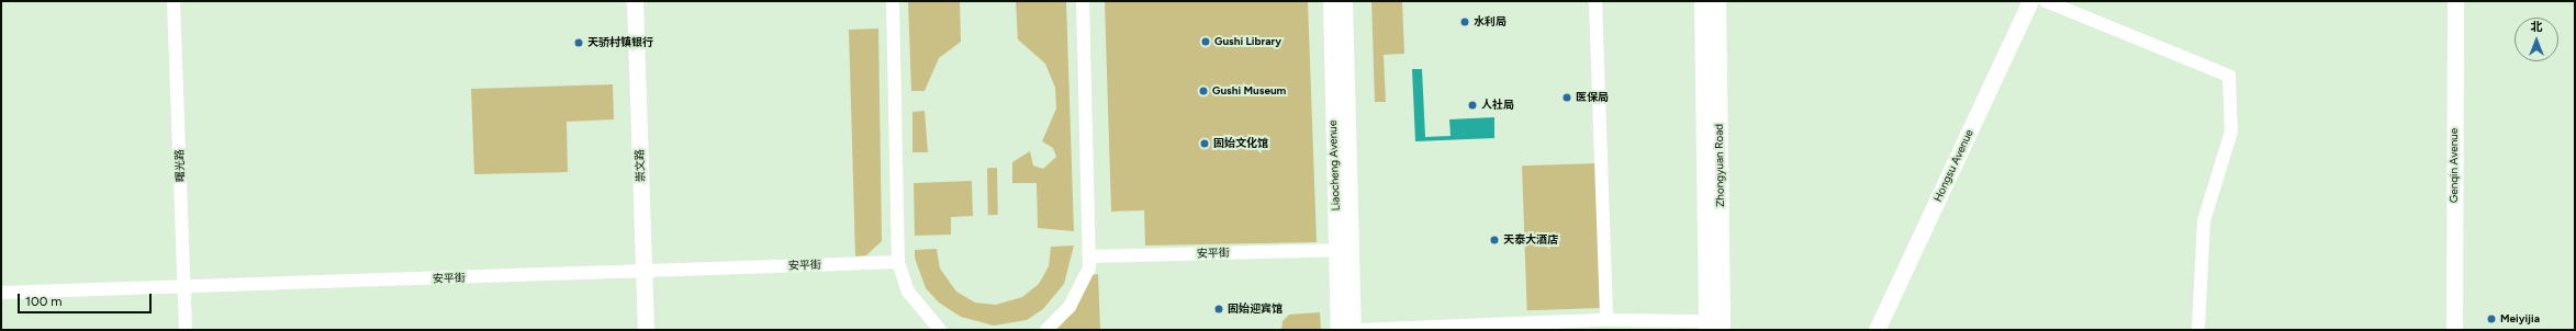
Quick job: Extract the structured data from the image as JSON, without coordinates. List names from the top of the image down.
{
  "streets": {
    "main road": [
      "崇文路",
      "Liaocheng Avenue",
      "Zhongyuan Road",
      "Hongsu Avenue",
      "Genqin Avenue"
    ],
    "street": ["曙光路", "安平街"]
  },
  "crossings": [
    ["曙光路", "安平街"],
    ["崇文路", "安平街"],
    ["Liaocheng Avenue", "安平街"]
  ],
  "places": [
    "水利局",
    "Gushi Library",
    "天骄村镇银行",
    "Gushi Museum",
    "医保局",
    "人社局",
    "固始文化馆",
    "天泰大酒店",
    "固始迎宾馆",
    "Meiyijia"
  ],
  "scale_bar": "100 m",
  "north": "top"
}
